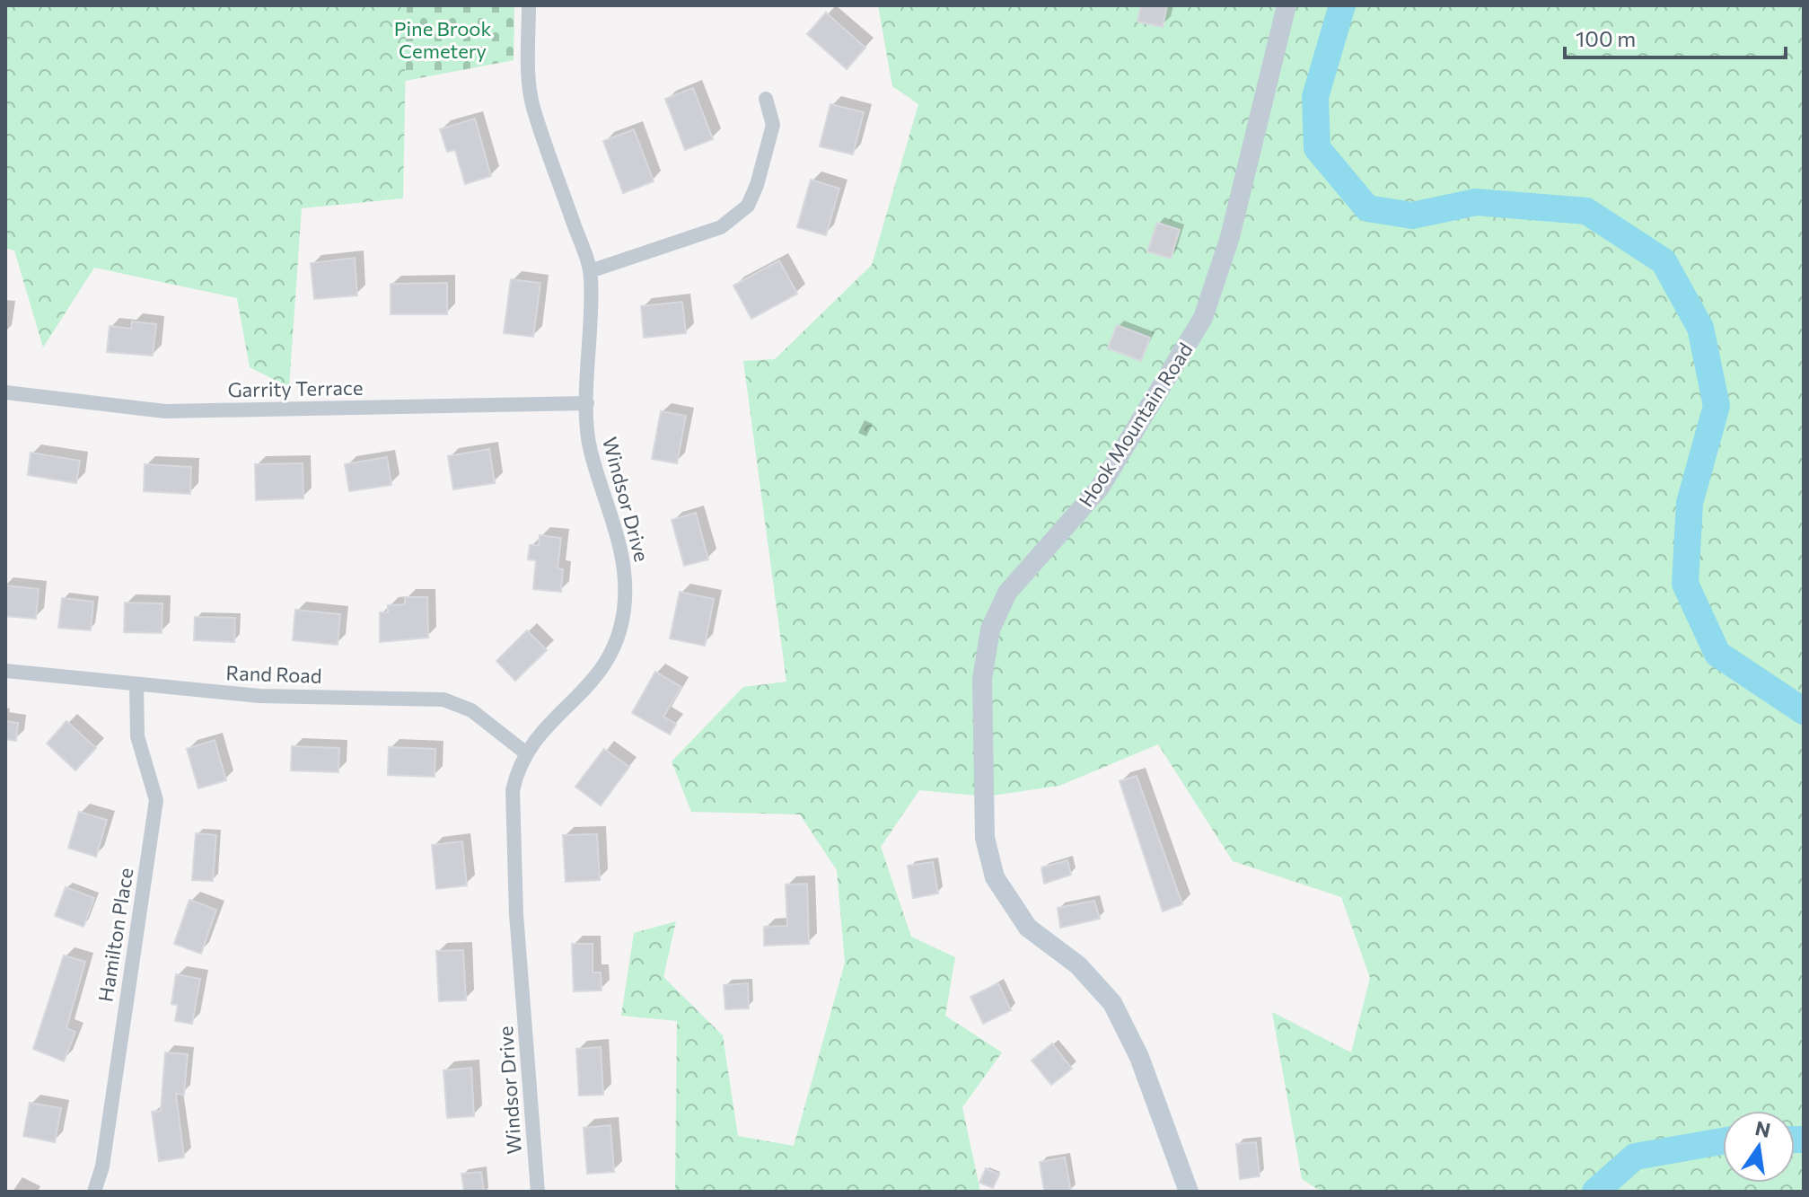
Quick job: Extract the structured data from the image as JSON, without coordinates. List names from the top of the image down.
{
  "streets": {
    "street": [
      "Garrity Terrace",
      "Hook Mountain Road",
      "Windsor Drive",
      "Rand Road",
      "Hamilton Place"
    ]
  },
  "crossings": [
    ["Garrity Terrace", "Windsor Drive"],
    ["Windsor Drive", "Rand Road"],
    ["Rand Road", "Hamilton Place"]
  ],
  "parks": ["Pine Brook Cemetery"],
  "scale_bar": "100 m",
  "north": "top"
}
